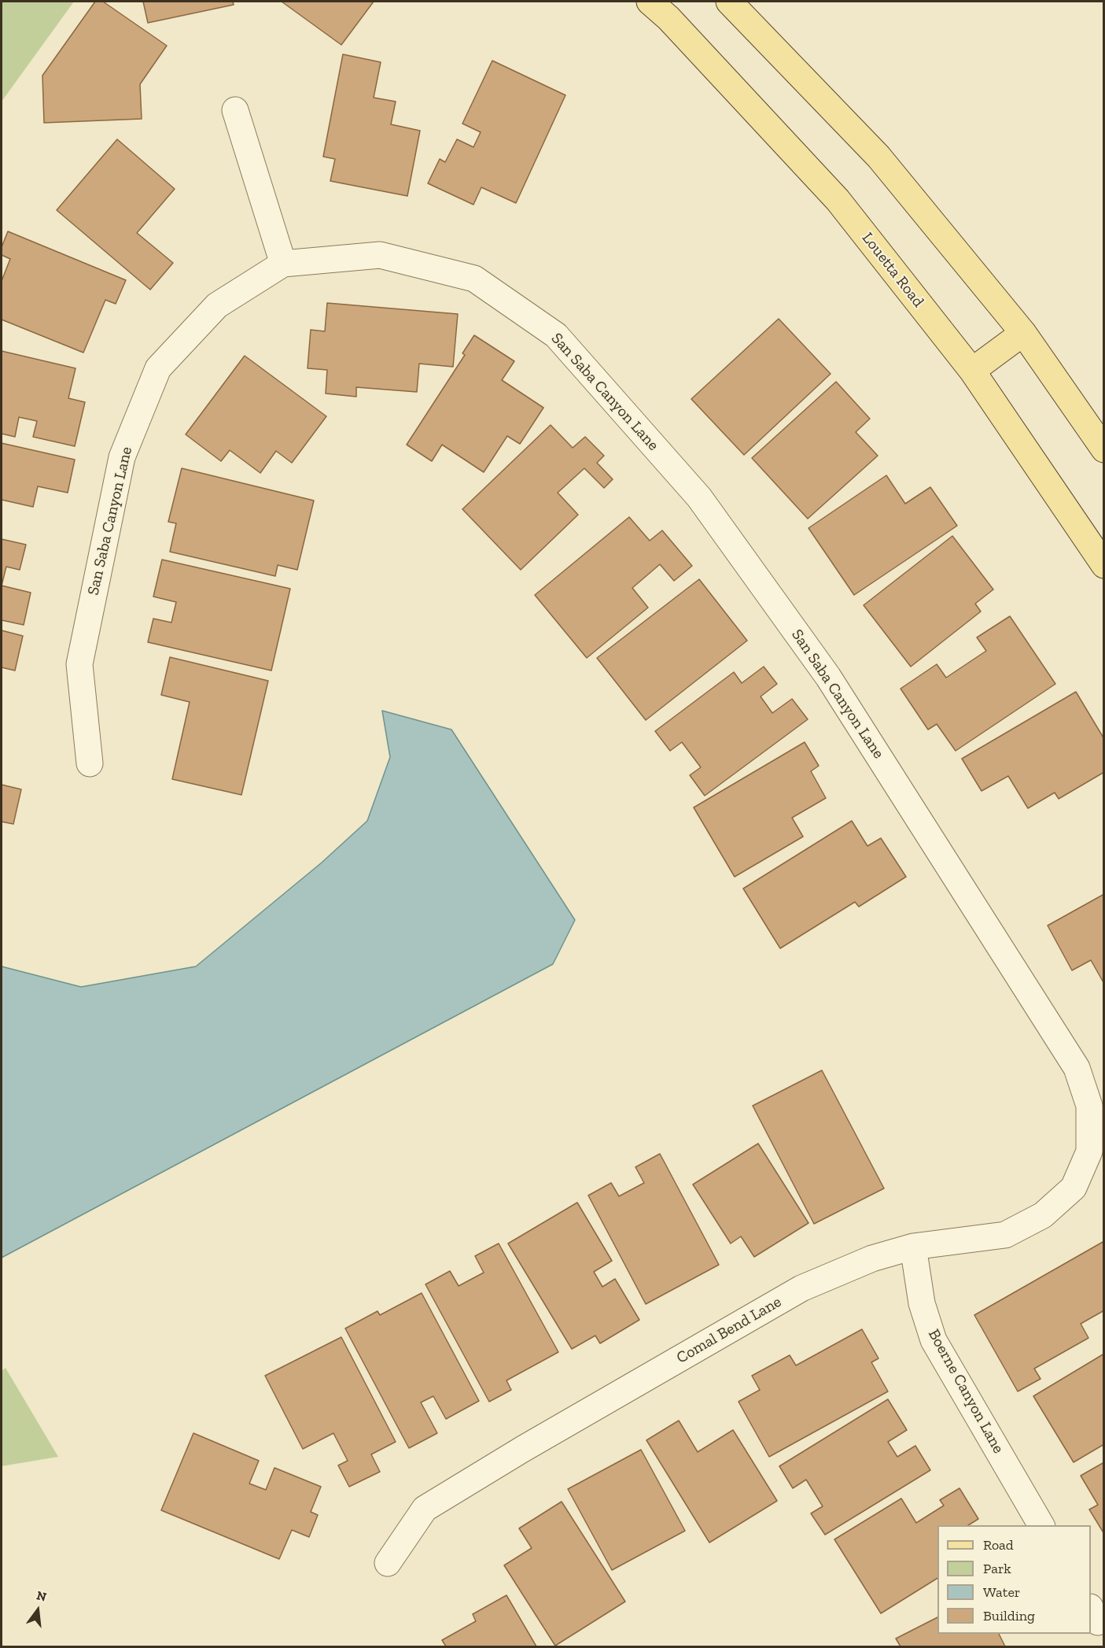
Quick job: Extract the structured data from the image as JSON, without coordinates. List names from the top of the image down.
{
  "streets": {
    "main road": ["Louetta Road"],
    "street": ["San Saba Canyon Lane", "Comal Bend Lane", "Boerne Canyon Lane"]
  },
  "crossings": [
    ["San Saba Canyon Lane", "Comal Bend Lane"],
    ["Comal Bend Lane", "Boerne Canyon Lane"]
  ],
  "legend": [
    "Road",
    "Park",
    "Water",
    "Building"
  ],
  "north": "top"
}
